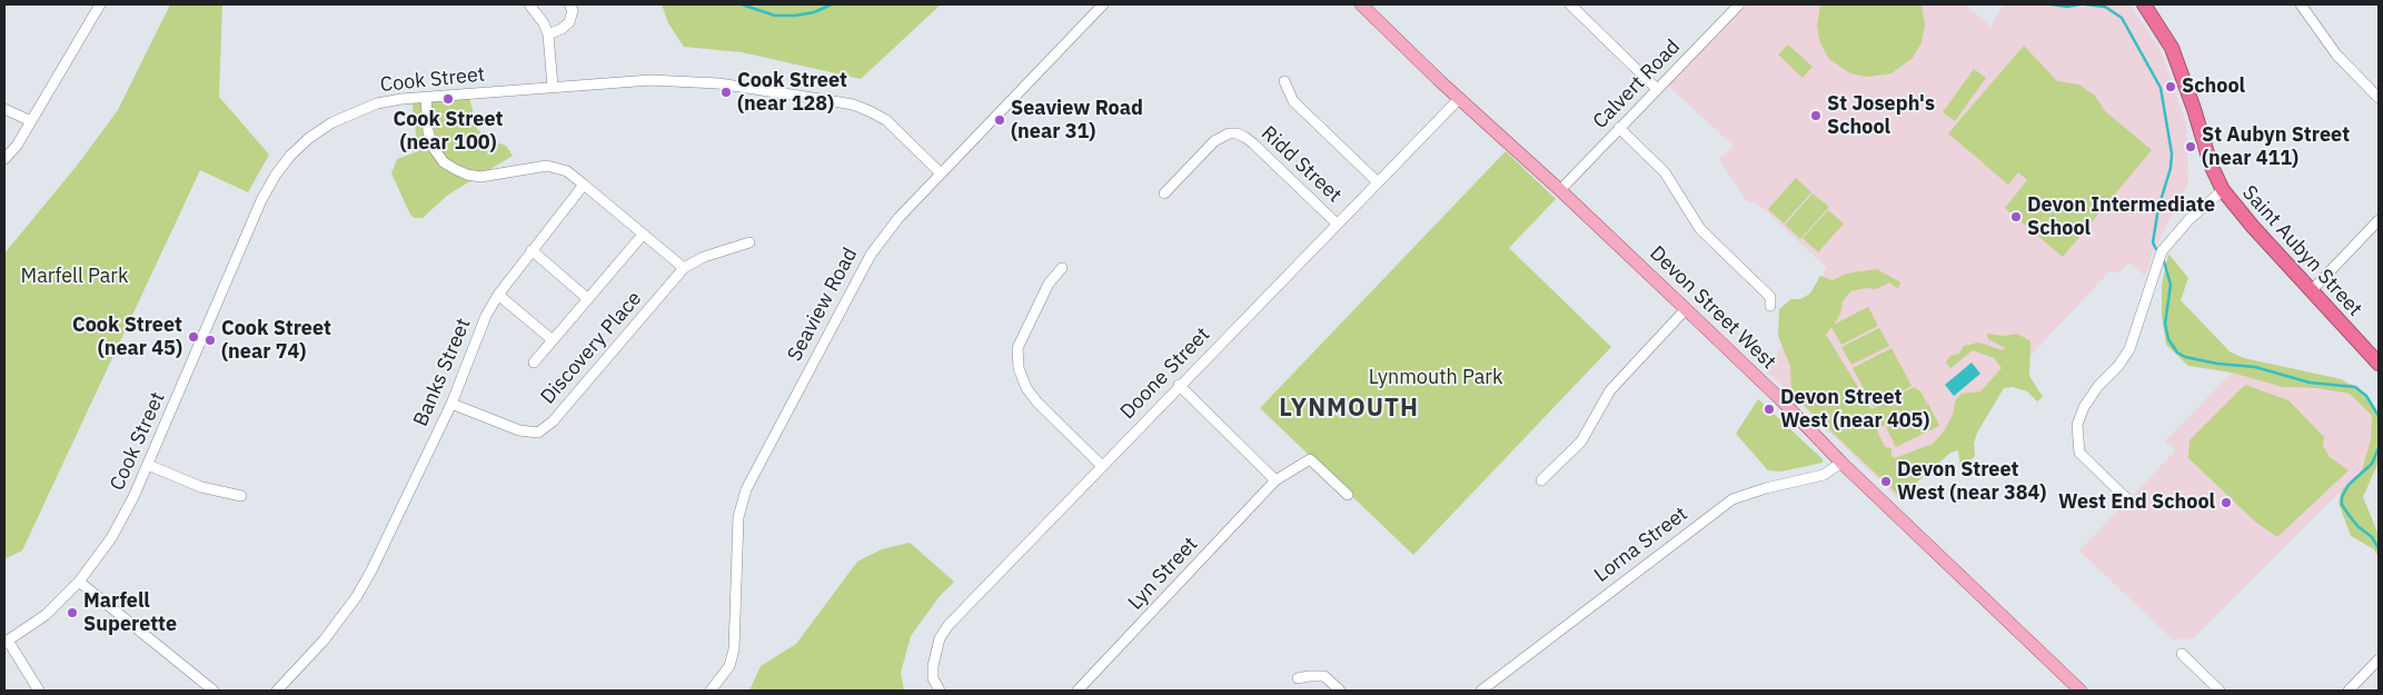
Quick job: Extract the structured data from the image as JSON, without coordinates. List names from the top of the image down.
{
  "streets": {
    "highway": ["Saint Aubyn Street"],
    "main road": ["Devon Street West"],
    "street": [
      "Cook Street",
      "Calvert Road",
      "Ridd Street",
      "Seaview Road",
      "Discovery Place",
      "Banks Street",
      "Doone Street",
      "Lorna Street",
      "Lyn Street"
    ]
  },
  "crossings": [
    ["Cook Street", "Seaview Road"],
    ["Calvert Road", "Devon Street West"],
    ["Ridd Street", "Doone Street"],
    ["Devon Street West", "Doone Street"],
    ["Devon Street West", "Lorna Street"],
    ["Discovery Place", "Banks Street"]
  ],
  "districts": ["LYNMOUTH"],
  "parks": ["Marfell Park", "Lynmouth Park"],
  "places": [
    "School",
    "Cook Street (near 128)",
    "Cook Street (near 100)",
    "St Joseph's School",
    "Seaview Road (near 31)",
    "St Aubyn Street (near 411)",
    "Devon Intermediate School",
    "Cook Street (near 45)",
    "Cook Street (near 74)",
    "Devon Street West (near 405)",
    "Devon Street West (near 384)",
    "West End School",
    "Marfell Superette"
  ]
}
